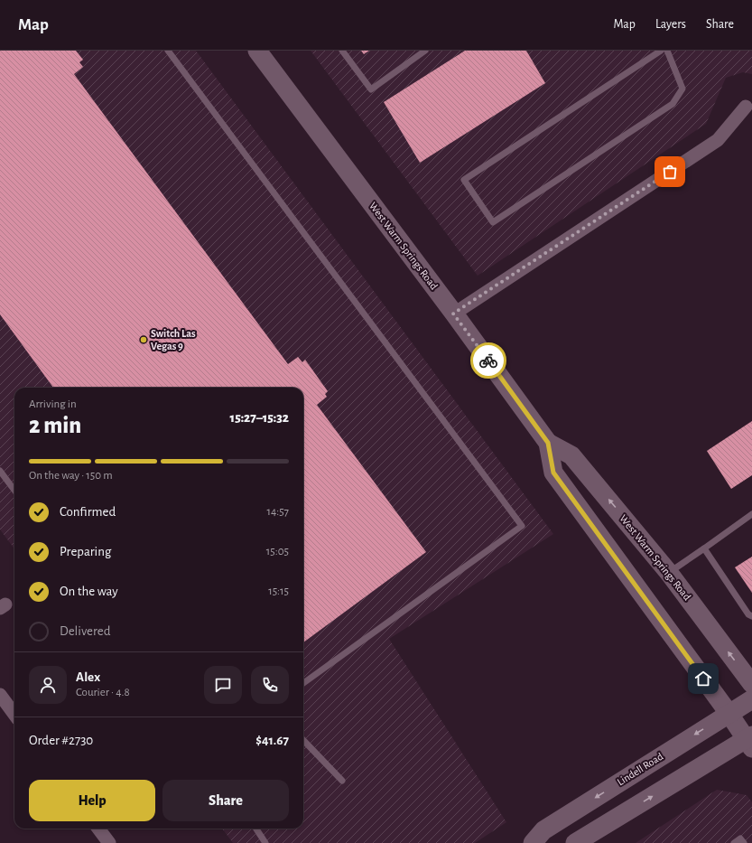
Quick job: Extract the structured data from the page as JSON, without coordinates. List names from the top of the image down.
{
  "streets": {
    "main road": ["West Warm Springs Road", "Lindell Road"]
  },
  "crossings": [
    ["West Warm Springs Road", "Lindell Road"]
  ],
  "places": ["Switch Las Vegas 9"],
  "page": {
    "header": "Map",
    "nav": ["Map", "Layers", "Share"],
    "heading": ["2 min", "Arriving in", "15:27–15:32"],
    "panel": [
      "Alex",
      "Courier · 4.8",
      "Order #2730",
      "$41.67"
    ],
    "bar": "On the way · 150 m",
    "list": [
      ["Confirmed", "14:57"],
      ["Preparing", "15:05"],
      ["On the way", "15:15"],
      "Delivered"
    ],
    "buttons": ["Help", "Share"]
  }
}
